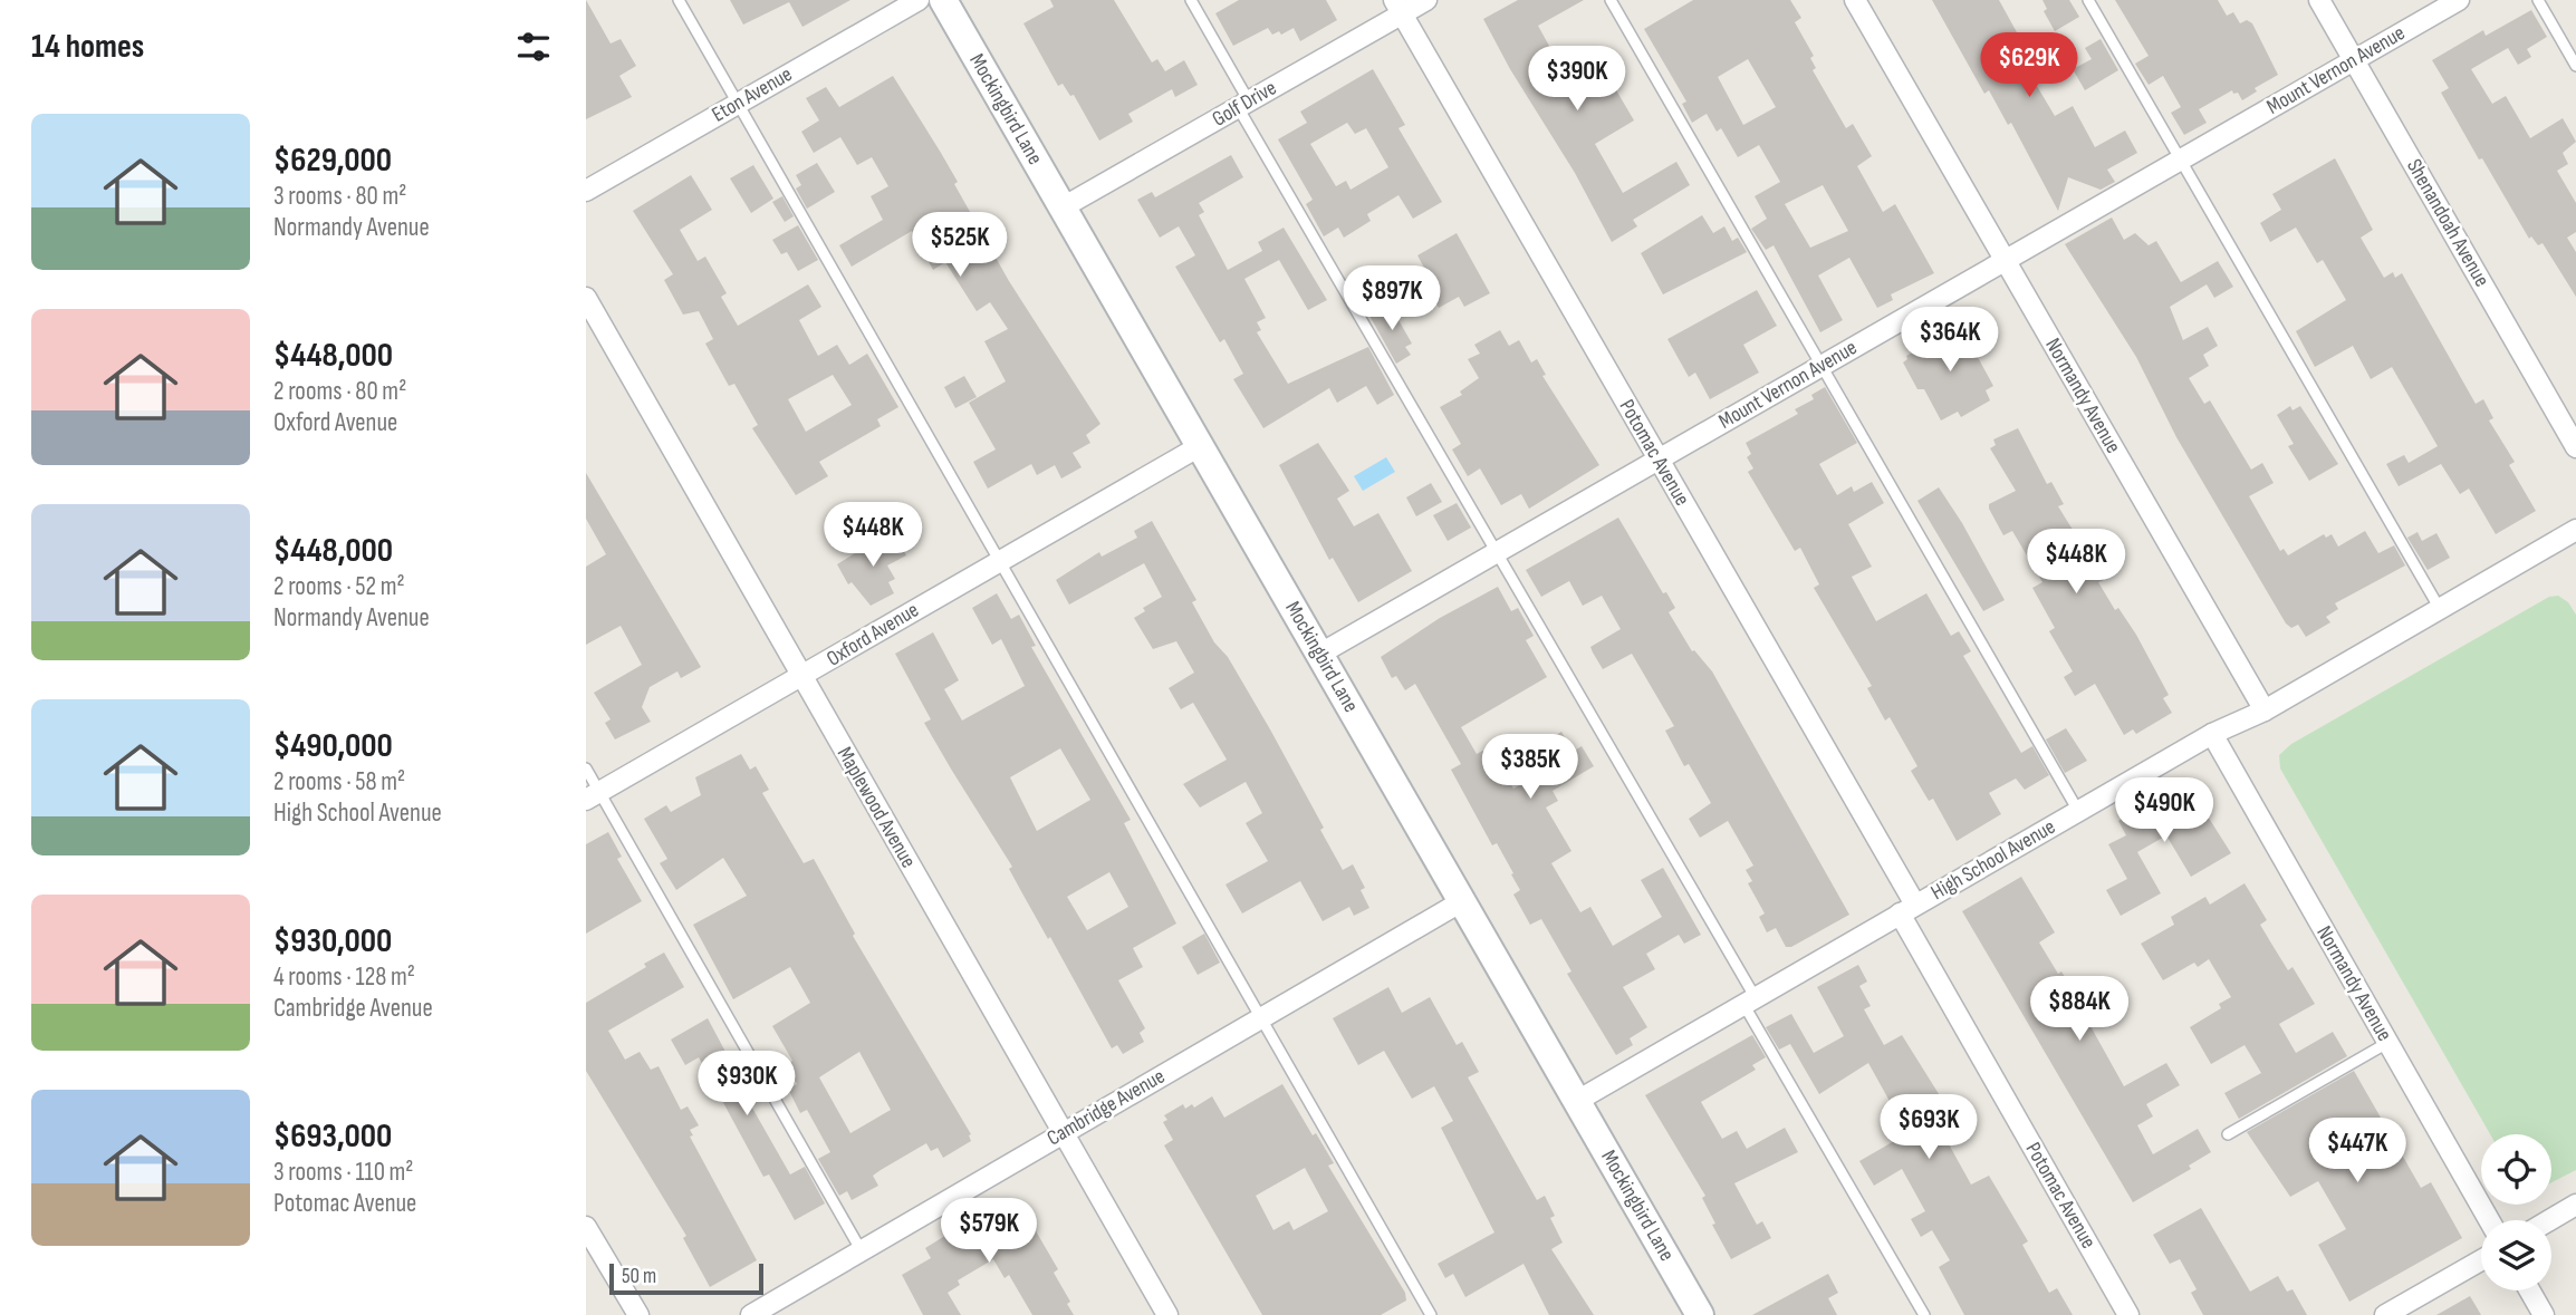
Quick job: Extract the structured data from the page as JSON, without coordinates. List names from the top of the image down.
{
  "streets": {
    "main road": ["Mockingbird Lane"],
    "street": [
      "Mount Vernon Avenue",
      "Eton Avenue",
      "Golf Drive",
      "Shenandoah Avenue",
      "Normandy Avenue",
      "Potomac Avenue",
      "Oxford Avenue",
      "Maplewood Avenue",
      "High School Avenue",
      "Cambridge Avenue"
    ]
  },
  "crossings": [
    ["Mount Vernon Avenue", "Mockingbird Lane"],
    ["Mount Vernon Avenue", "Shenandoah Avenue"],
    ["Mount Vernon Avenue", "Normandy Avenue"],
    ["Mount Vernon Avenue", "Potomac Avenue"],
    ["Golf Drive", "Mockingbird Lane"],
    ["Golf Drive", "Potomac Avenue"],
    ["Mockingbird Lane", "Oxford Avenue"],
    ["Mockingbird Lane", "High School Avenue"],
    ["Mockingbird Lane", "Cambridge Avenue"],
    ["Normandy Avenue", "High School Avenue"],
    ["Potomac Avenue", "High School Avenue"],
    ["Oxford Avenue", "Maplewood Avenue"],
    ["Maplewood Avenue", "Cambridge Avenue"]
  ],
  "scale_bar": "50 m",
  "page": {
    "heading": "14 homes",
    "price": [
      "$629K",
      "$390K",
      "$525K",
      "$897K",
      "$364K",
      "$448K",
      "$448K",
      "$385K",
      "$490K",
      "$884K",
      "$930K",
      "$693K",
      "$447K",
      "$579K"
    ],
    "list": [
      {
        "name": "$629,000",
        "note": "3 rooms · 80 m² · Normandy Avenue"
      },
      {
        "name": "$448,000",
        "note": "2 rooms · 80 m² · Oxford Avenue"
      },
      {
        "name": "$448,000",
        "note": "2 rooms · 52 m² · Normandy Avenue"
      },
      {
        "name": "$490,000",
        "note": "2 rooms · 58 m² · High School Avenue"
      },
      {
        "name": "$930,000",
        "note": "4 rooms · 128 m² · Cambridge Avenue"
      },
      {
        "name": "$693,000",
        "note": "3 rooms · 110 m² · Potomac Avenue"
      }
    ],
    "scale": "50 m"
  }
}
